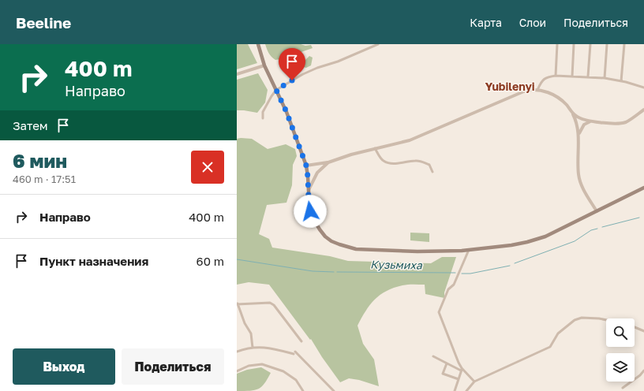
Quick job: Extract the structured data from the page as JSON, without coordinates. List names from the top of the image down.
{
  "districts": ["Yubilenyi"],
  "water": ["Кузьмиха"],
  "page": {
    "header": "Beeline",
    "nav": ["Карта", "Слои", "Поделиться"],
    "turn": ["400 m", "Направо"],
    "then": "Затем",
    "heading": ["6 мин", "460 m · 17:51"],
    "list": [
      {
        "name": "Направо",
        "value": "400 m"
      },
      {
        "name": "Пункт назначения",
        "value": "60 m"
      }
    ],
    "buttons": ["Выход", "Поделиться"]
  }
}
